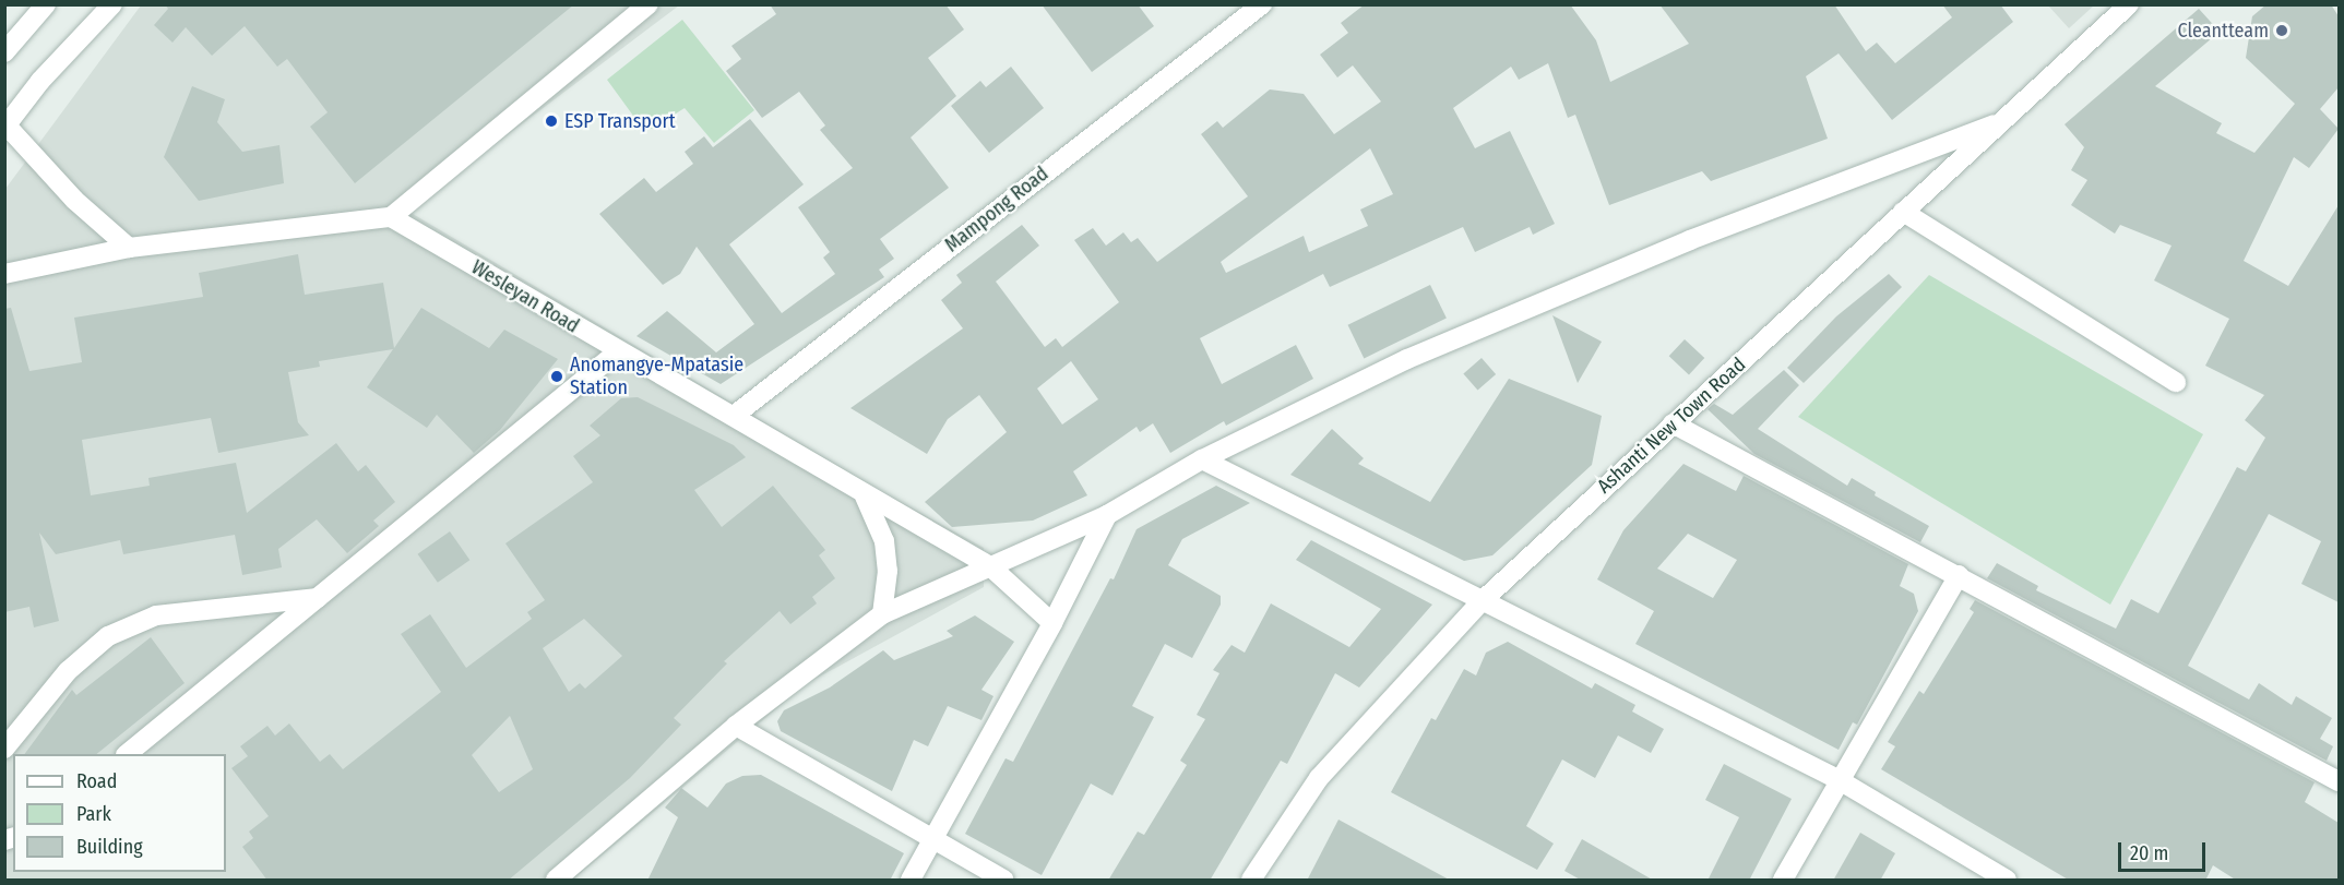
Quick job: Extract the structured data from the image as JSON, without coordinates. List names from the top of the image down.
{
  "streets": {
    "street": ["Mampong Road", "Wesleyan Road", "Ashanti New Town Road"]
  },
  "crossings": [
    ["Mampong Road", "Wesleyan Road"]
  ],
  "places": ["Cleantteam", "ESP Transport", "Anomangye-Mpatasie Station"],
  "legend": ["Road", "Park", "Building"],
  "scale_bar": "20 m"
}
